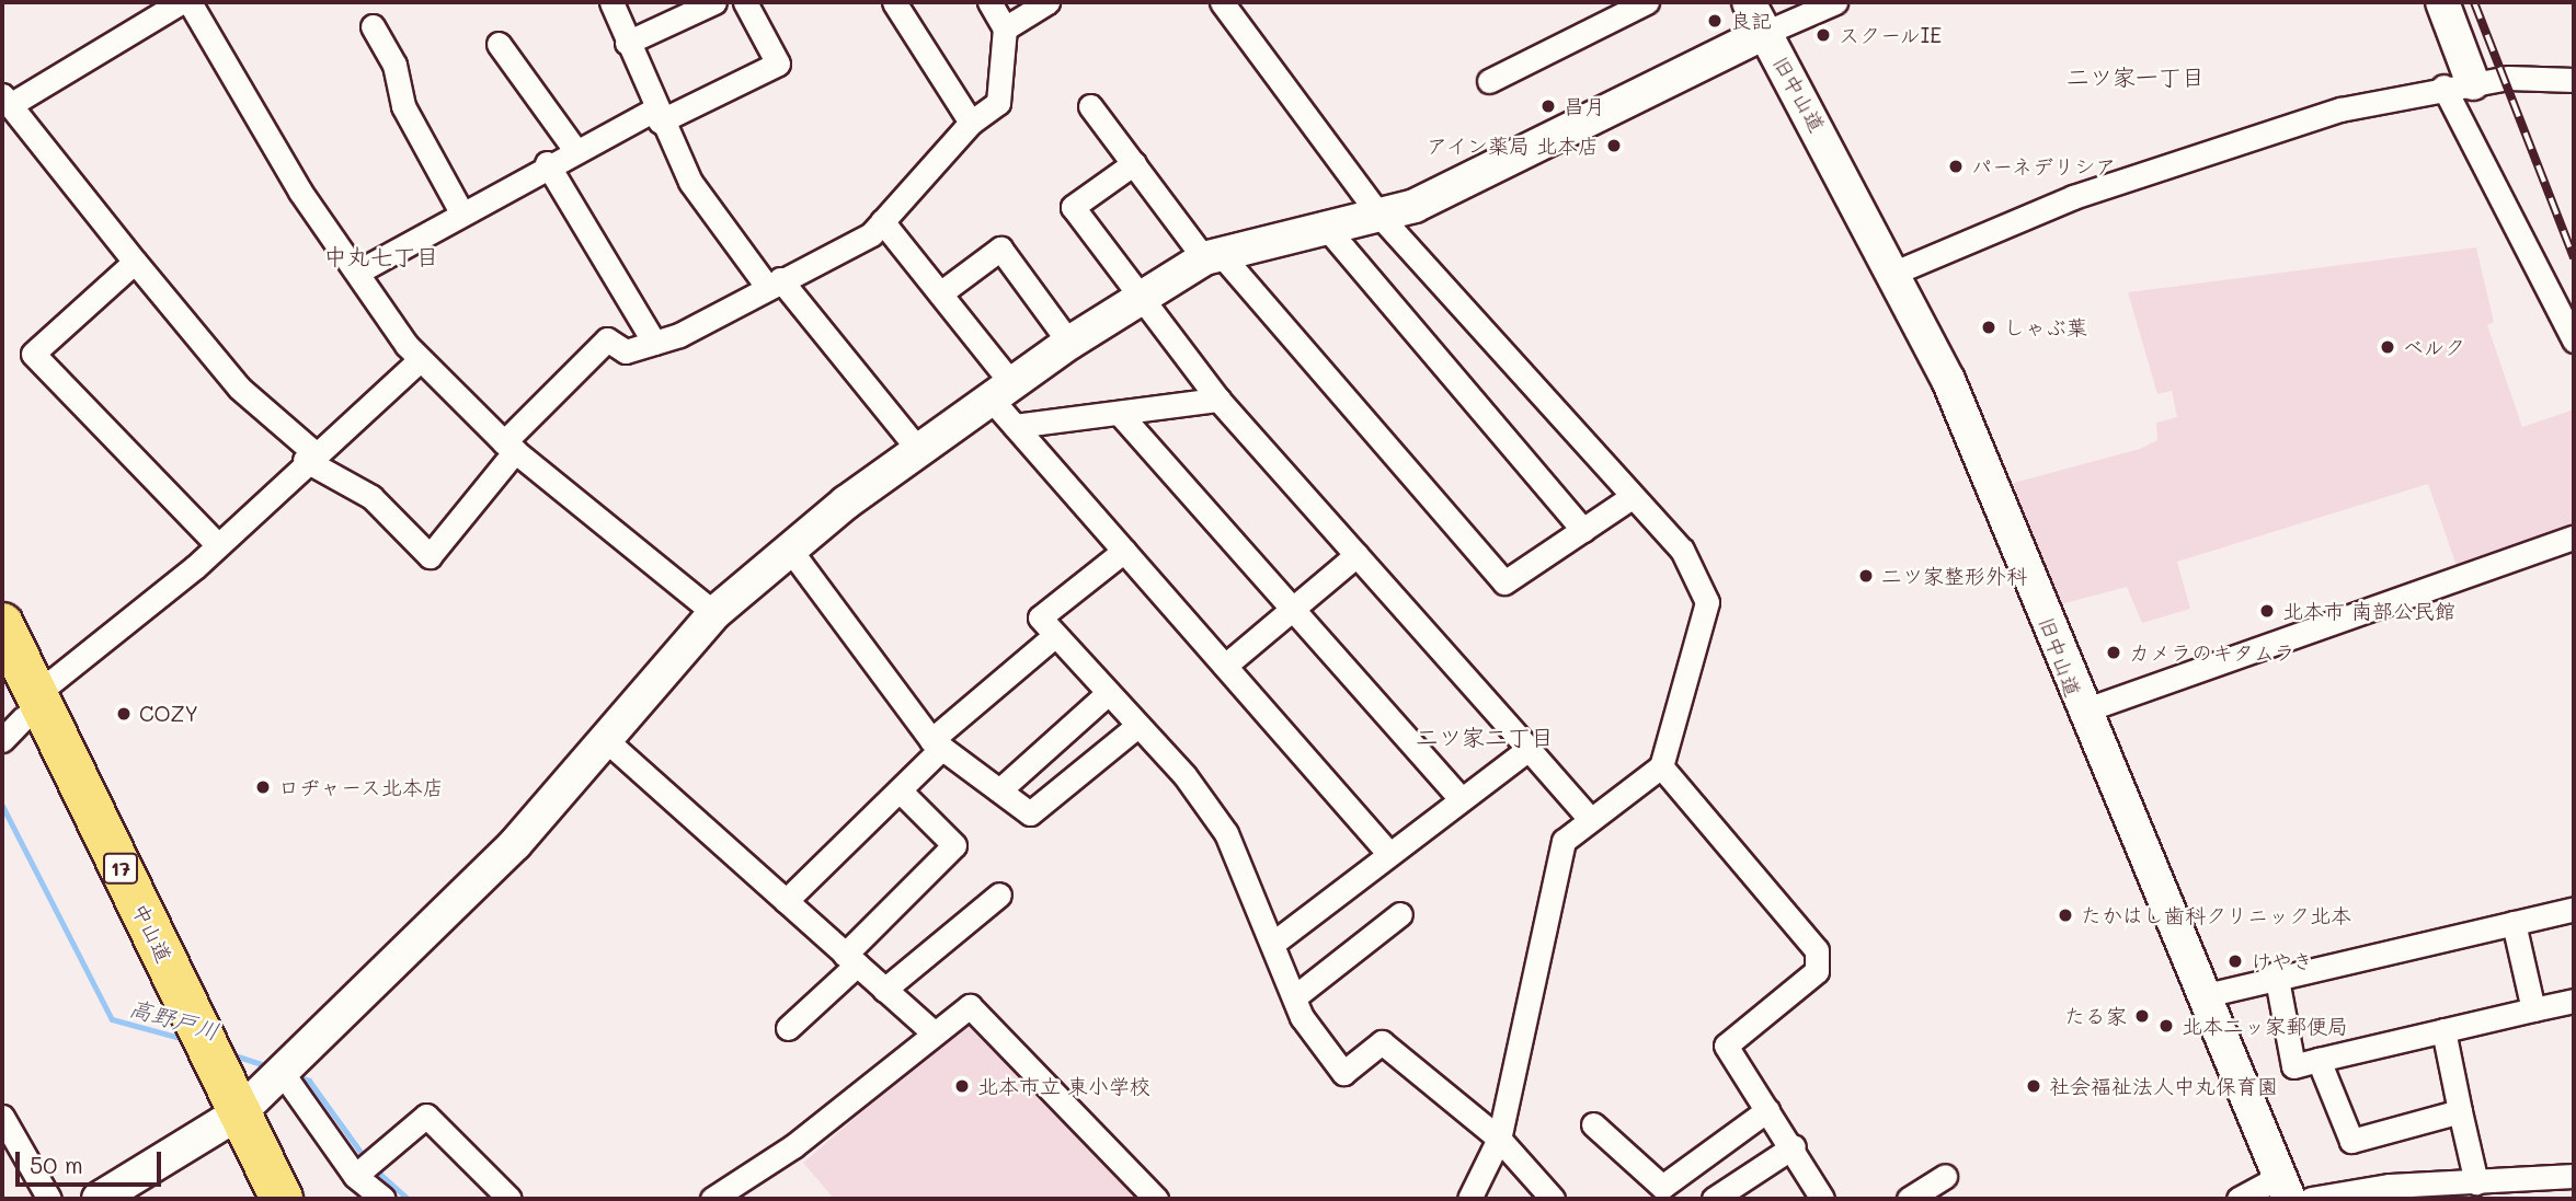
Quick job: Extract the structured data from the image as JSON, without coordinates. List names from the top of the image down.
{
  "streets": {
    "highway": ["17", "中山道"],
    "street": ["旧中山道"]
  },
  "districts": ["二ツ家一丁目", "中丸七丁目", "二ツ家二丁目"],
  "water": ["高野戸川"],
  "places": [
    "良記",
    "スクールIE",
    "昌月",
    "アイン薬局 北本店",
    "パーネデリシア",
    "しゃぶ葉",
    "ベルク",
    "二ツ家整形外科",
    "北本市 南部公民館",
    "カメラのキタムラ",
    "COZY",
    "ロヂャース北本店",
    "たかはし歯科クリニック北本",
    "けやき",
    "たる家",
    "北本二ッ家郵便局",
    "北本市立 東小学校",
    "社会福祉法人中丸保育園"
  ],
  "scale_bar": "50 m"
}
